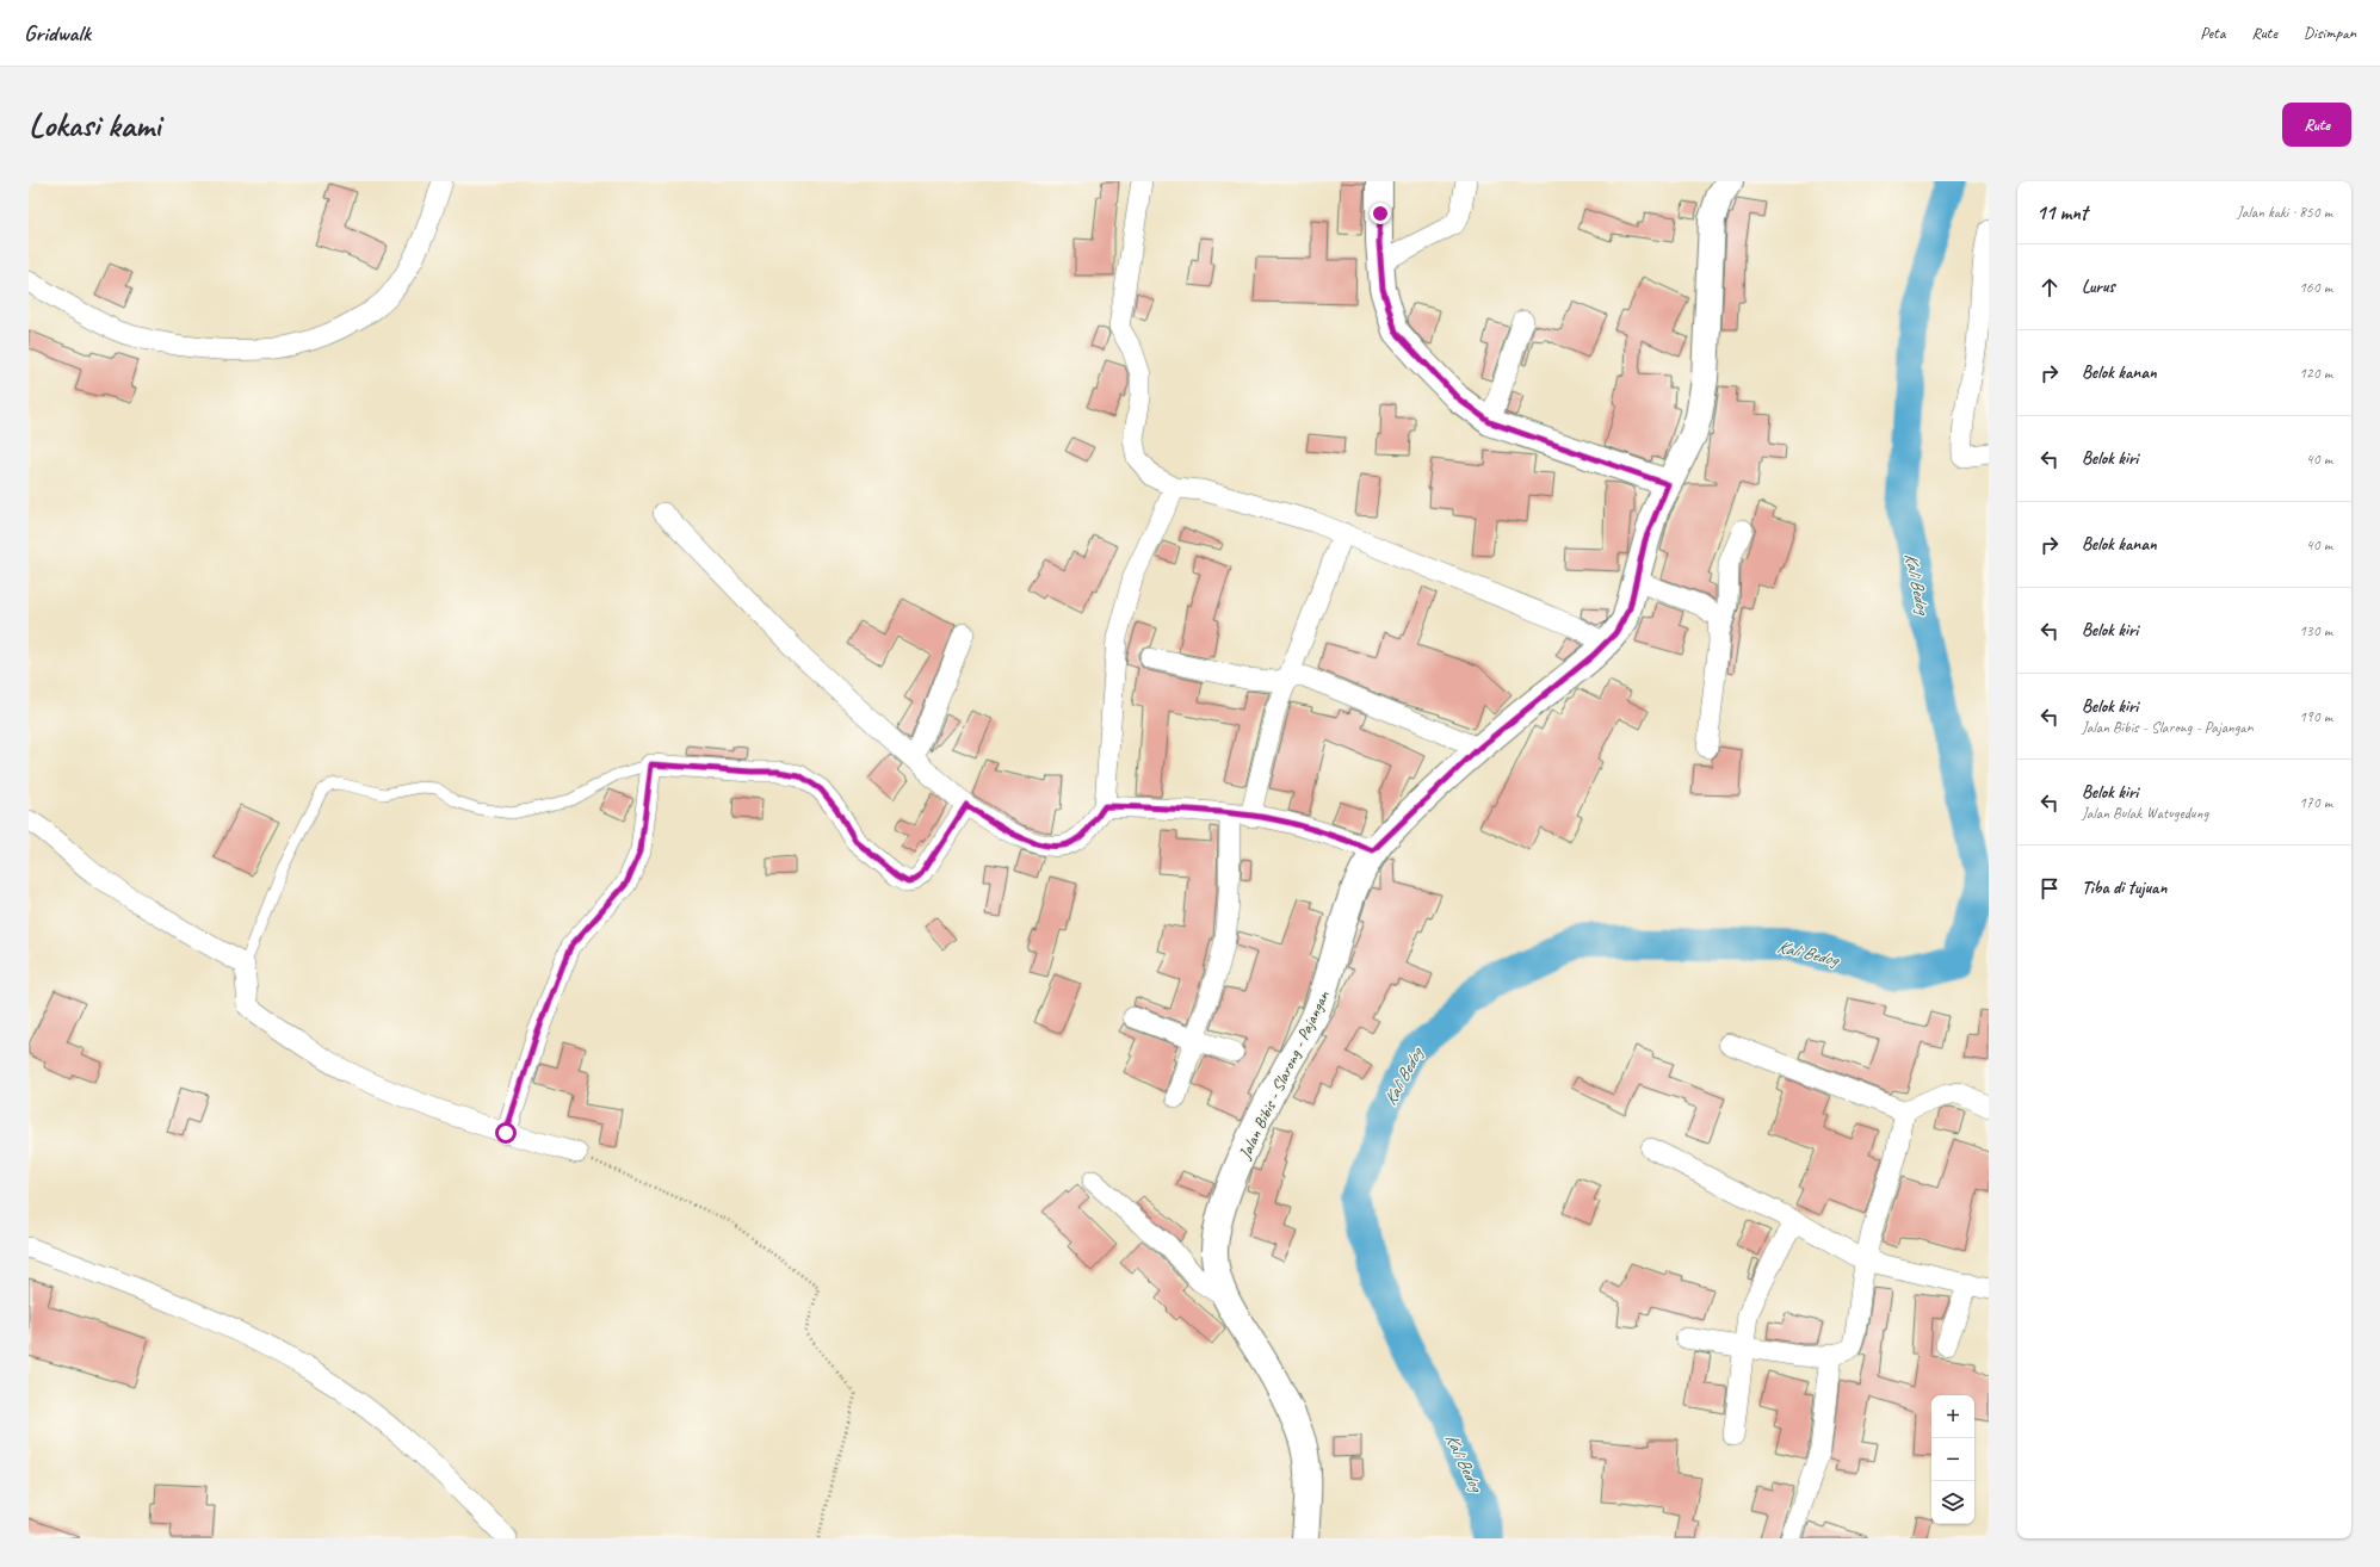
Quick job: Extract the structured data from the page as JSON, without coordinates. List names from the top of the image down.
{
  "streets": {
    "main road": ["Jalan Bibis - Slarong - Pajangan"]
  },
  "water": ["Kali Bedog"],
  "page": {
    "header": "Gridwalk",
    "nav": ["Peta", "Rute", "Disimpan"],
    "buttons": "Rute",
    "title": "Lokasi kami",
    "heading": ["11 mnt", "Jalan kaki · 850 m"],
    "list": [
      ["Lurus", "160 m"],
      ["Belok kanan", "120 m"],
      ["Belok kiri", "40 m"],
      ["Belok kanan", "40 m"],
      ["Belok kiri", "130 m"],
      ["Belok kiri", "Jalan Bibis - Slarong - Pajangan", "190 m"],
      ["Belok kiri", "Jalan Bulak Watugedung", "170 m"],
      "Tiba di tujuan"
    ],
    "map_buttons": ["+", "−"]
  }
}
